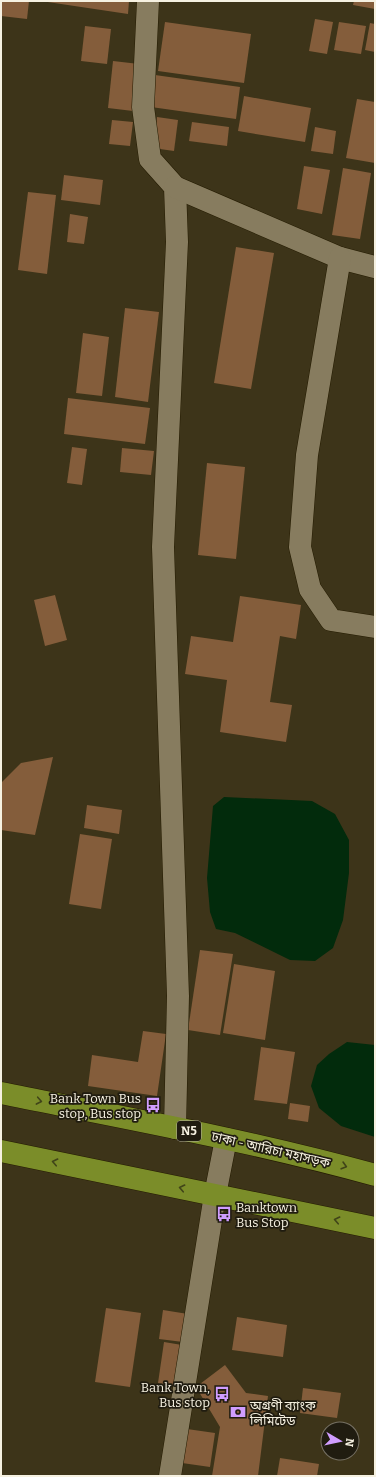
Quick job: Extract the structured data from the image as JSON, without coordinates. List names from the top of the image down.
{
  "streets": {
    "highway": ["N5", "ঢাকা - আরিচা মহাসড়ক"]
  },
  "places": {
    "bus stop": ["Bank Town Bus stop, Bus stop", "Banktown Bus Stop", "Bank Town, Bus stop"],
    "bank": ["অগ্রণী ব্যাংক লিমিটেড"]
  },
  "north": "right"
}
